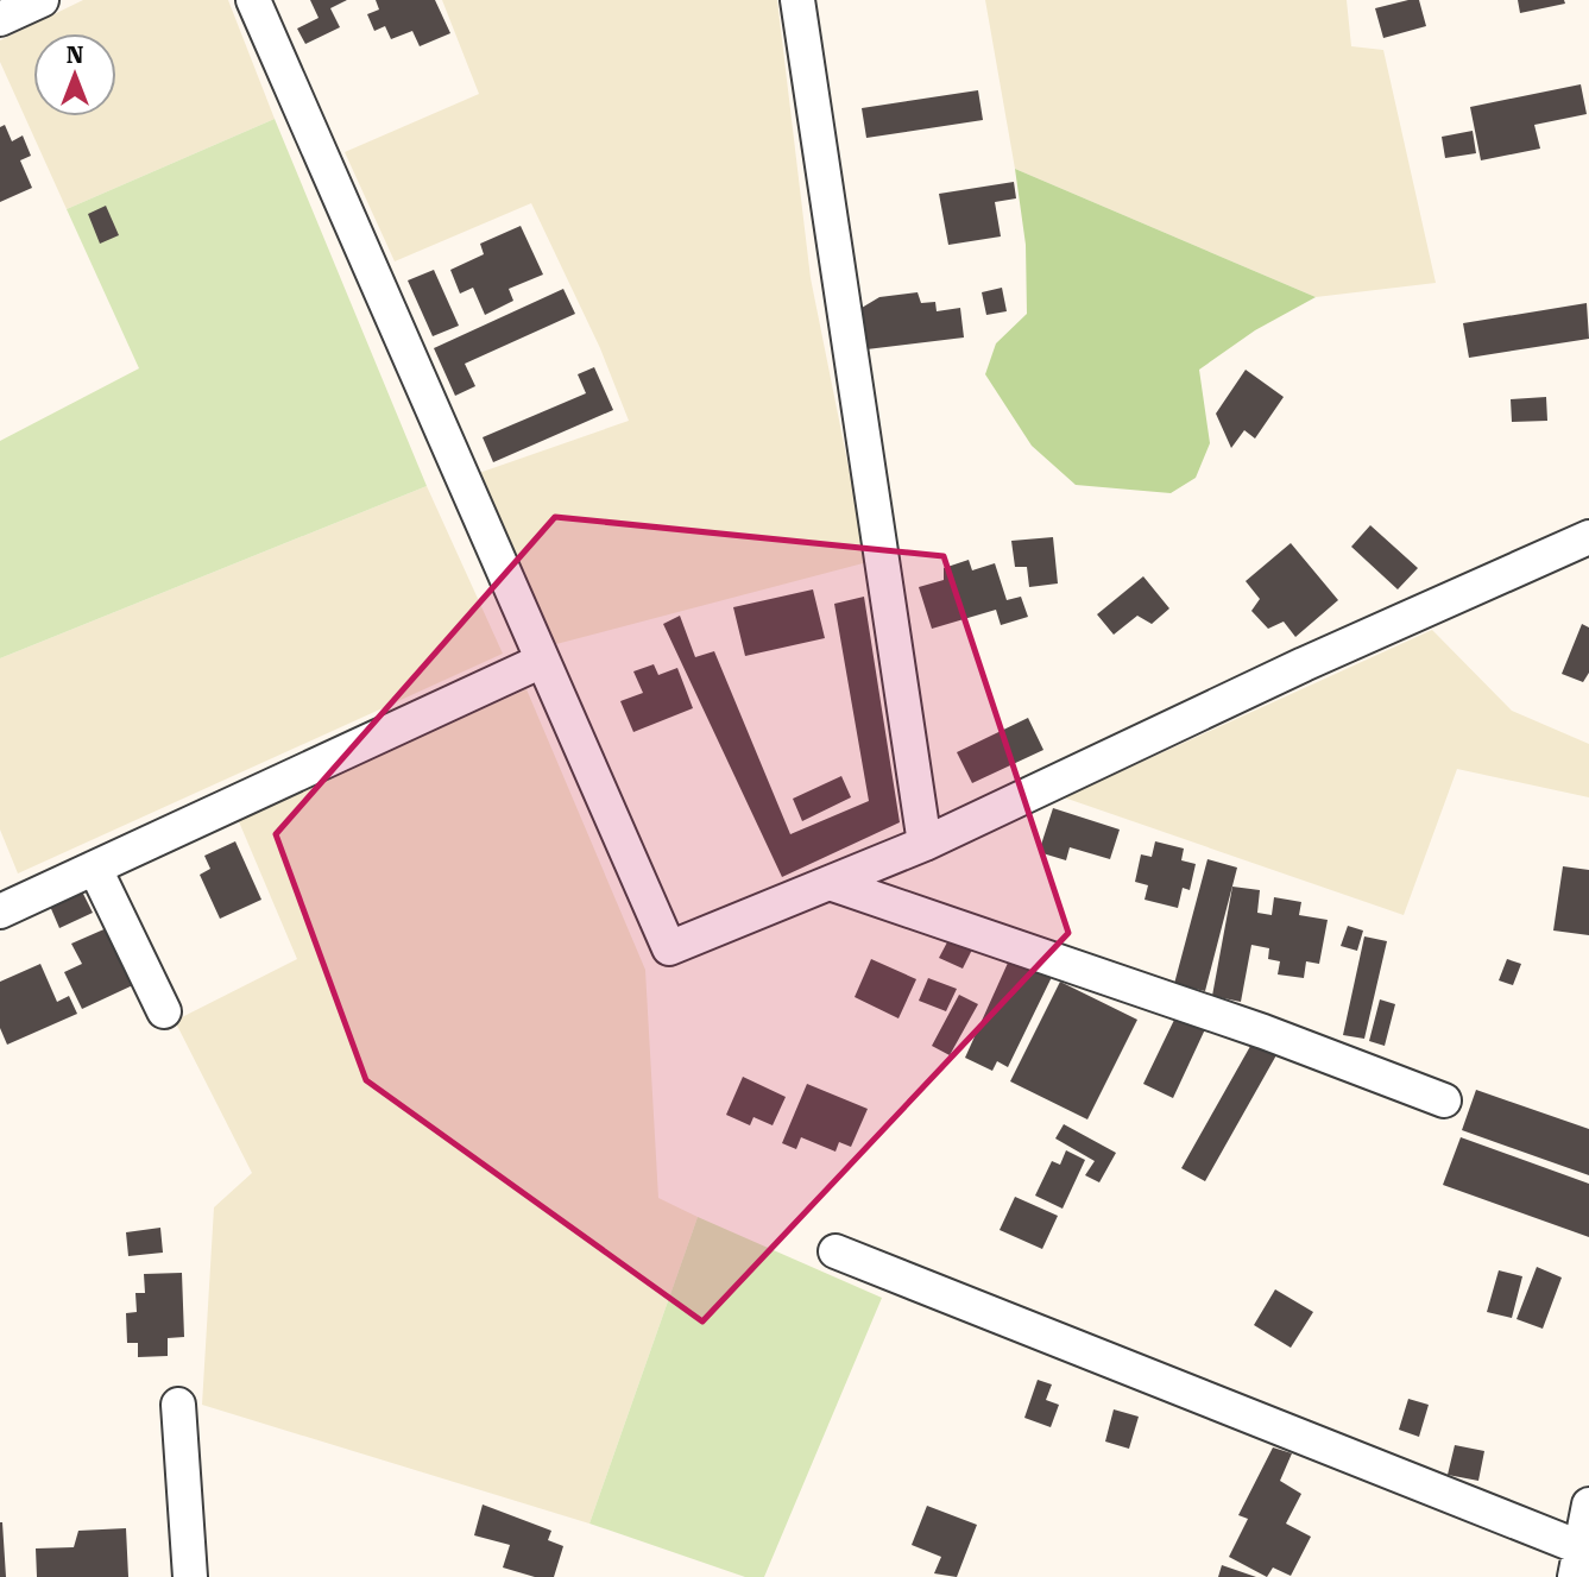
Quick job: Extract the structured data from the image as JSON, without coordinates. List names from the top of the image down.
{
  "north": "top"
}
